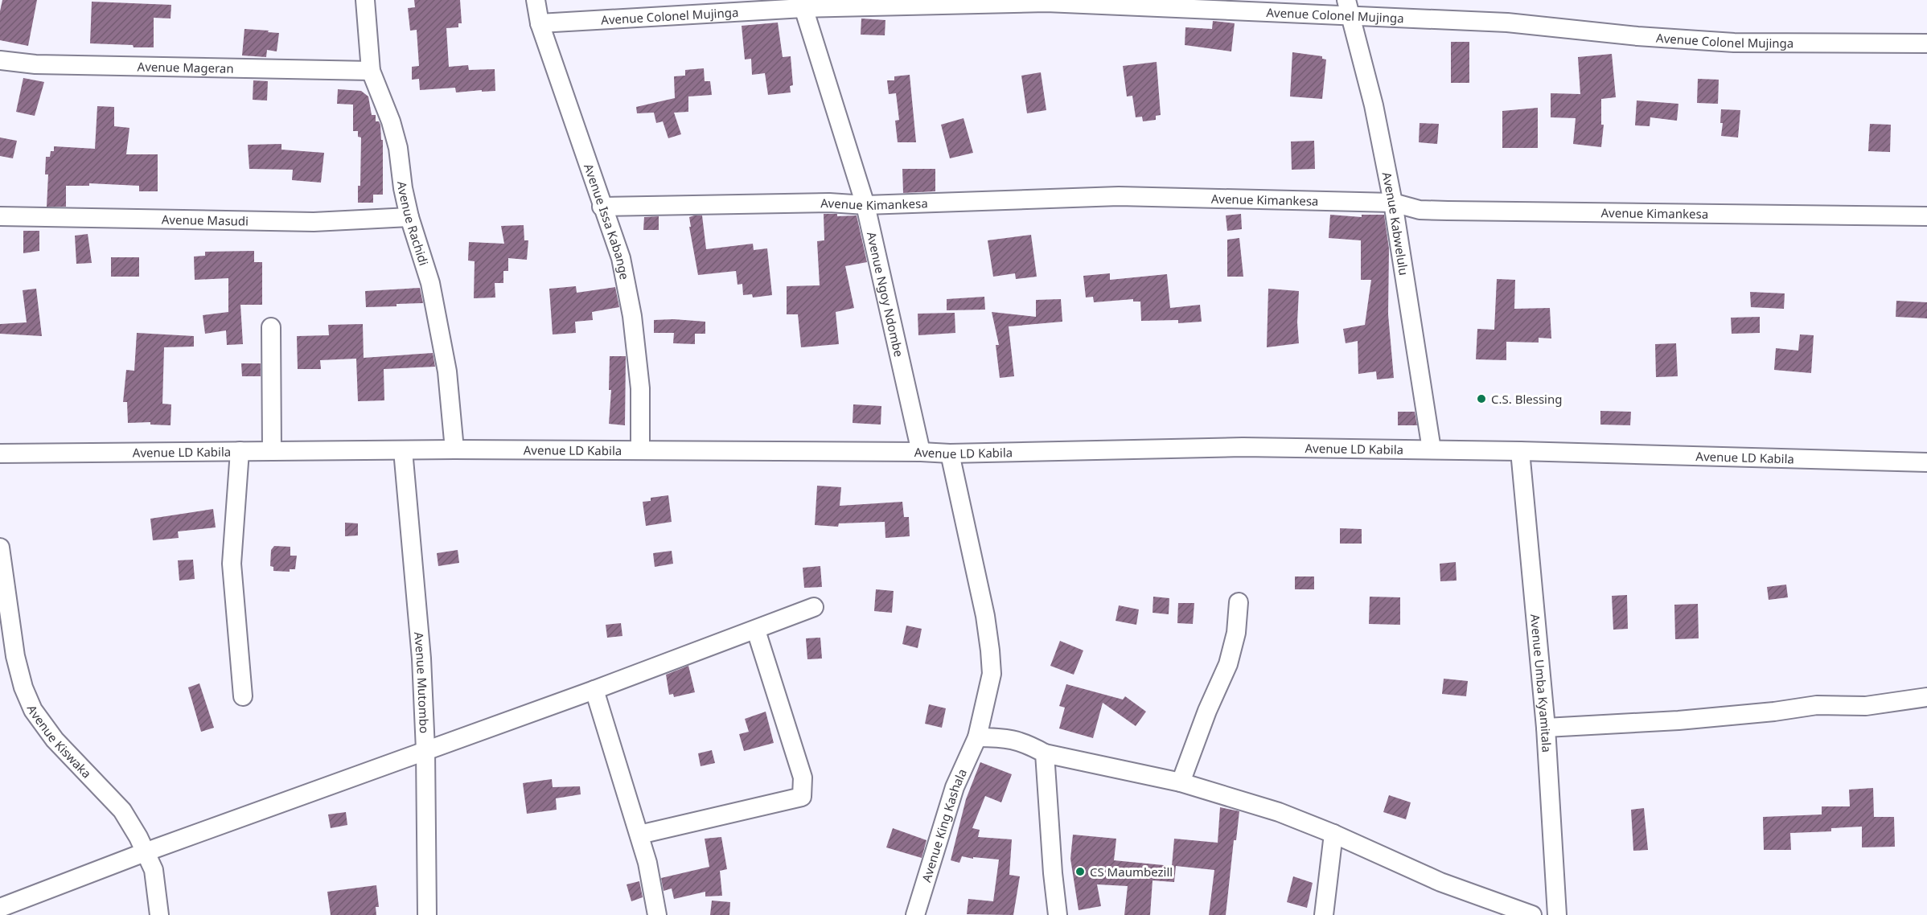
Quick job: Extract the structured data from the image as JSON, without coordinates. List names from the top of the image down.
{
  "streets": {
    "street": [
      "Avenue Colonel Mujinga",
      "Avenue Mageran",
      "Avenue Kimankesa",
      "Avenue Masudi",
      "Avenue Issa Kabange",
      "Avenue Rachidi",
      "Avenue Kabwelulu",
      "Avenue Ngoy Ndombe",
      "Avenue LD Kabila",
      "Avenue Mutombo",
      "Avenue Umba Kyamitala",
      "Avenue Kiswaka",
      "Avenue King Kashala"
    ]
  },
  "crossings": [
    ["Avenue Colonel Mujinga", "Avenue Issa Kabange"],
    ["Avenue Colonel Mujinga", "Avenue Kabwelulu"],
    ["Avenue Colonel Mujinga", "Avenue Ngoy Ndombe"],
    ["Avenue Mageran", "Avenue Rachidi"],
    ["Avenue Kimankesa", "Avenue Issa Kabange"],
    ["Avenue Kimankesa", "Avenue Kabwelulu"],
    ["Avenue Kimankesa", "Avenue Ngoy Ndombe"],
    ["Avenue Masudi", "Avenue Rachidi"],
    ["Avenue Issa Kabange", "Avenue LD Kabila"],
    ["Avenue Rachidi", "Avenue LD Kabila"],
    ["Avenue Kabwelulu", "Avenue LD Kabila"],
    ["Avenue Ngoy Ndombe", "Avenue LD Kabila"],
    ["Avenue LD Kabila", "Avenue Mutombo"],
    ["Avenue LD Kabila", "Avenue Umba Kyamitala"],
    ["Avenue LD Kabila", "Avenue King Kashala"]
  ],
  "places": ["C.S. Blessing", "CS Maumbezill"]
}
